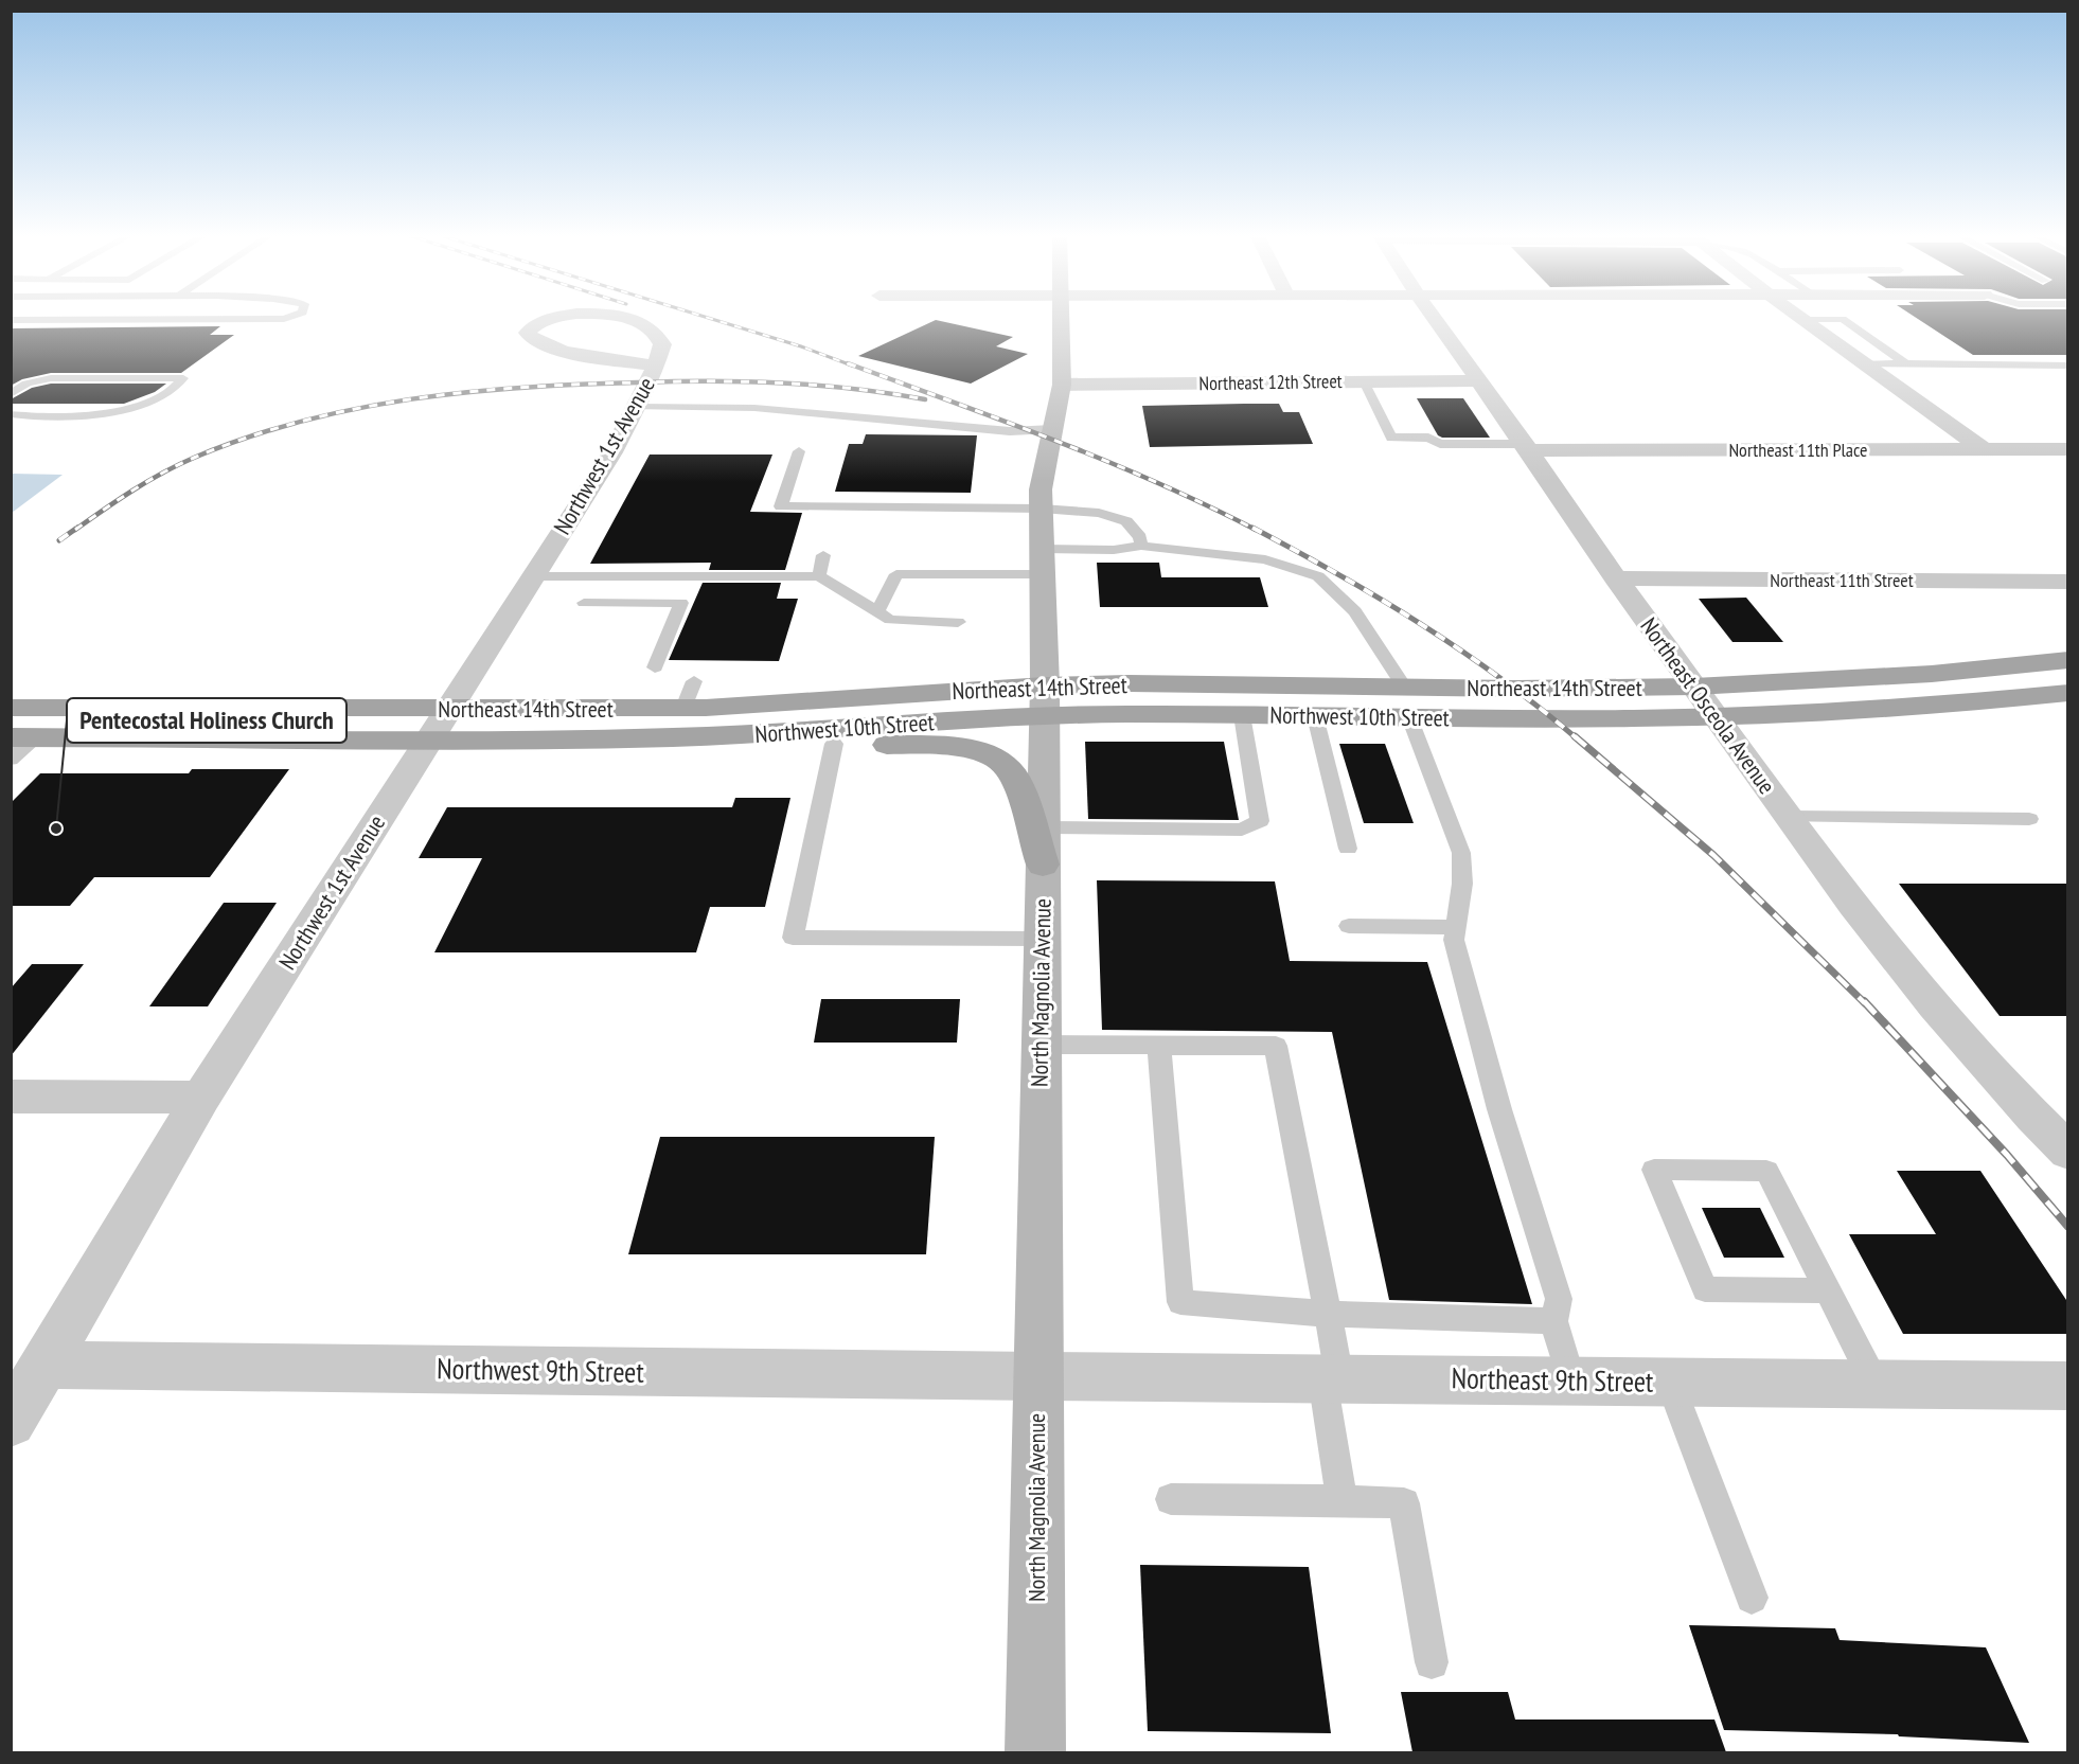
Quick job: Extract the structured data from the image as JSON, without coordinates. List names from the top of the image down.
{
  "streets": {
    "main road": ["Northeast 14th Street", "Northwest 10th Street", "North Magnolia Avenue"],
    "street": [
      "Northeast 12th Street",
      "Northeast 11th Place",
      "Northwest 1st Avenue",
      "Northeast 11th Street",
      "Northeast Osceola Avenue",
      "Northwest 9th Street",
      "Northeast 9th Street"
    ]
  },
  "crossings": [
    ["Northeast 12th Street", "Northeast Osceola Avenue"],
    ["Northeast 12th Street", "North Magnolia Avenue"],
    ["Northeast 11th Place", "Northeast Osceola Avenue"],
    ["Northwest 1st Avenue", "Northeast 14th Street"],
    ["Northwest 1st Avenue", "Northwest 10th Street"],
    ["Northwest 1st Avenue", "Northwest 9th Street"],
    ["Northeast 11th Street", "Northeast Osceola Avenue"],
    ["Northeast 14th Street", "Northeast Osceola Avenue"],
    ["Northeast 14th Street", "Northwest 10th Street"],
    ["Northeast 14th Street", "North Magnolia Avenue"],
    ["Northeast Osceola Avenue", "Northwest 10th Street"],
    ["Northwest 10th Street", "North Magnolia Avenue"],
    ["North Magnolia Avenue", "Northwest 9th Street"],
    ["North Magnolia Avenue", "Northeast 9th Street"],
    ["Northwest 9th Street", "Northeast 9th Street"]
  ],
  "places": ["Pentecostal Holiness Church"]
}
